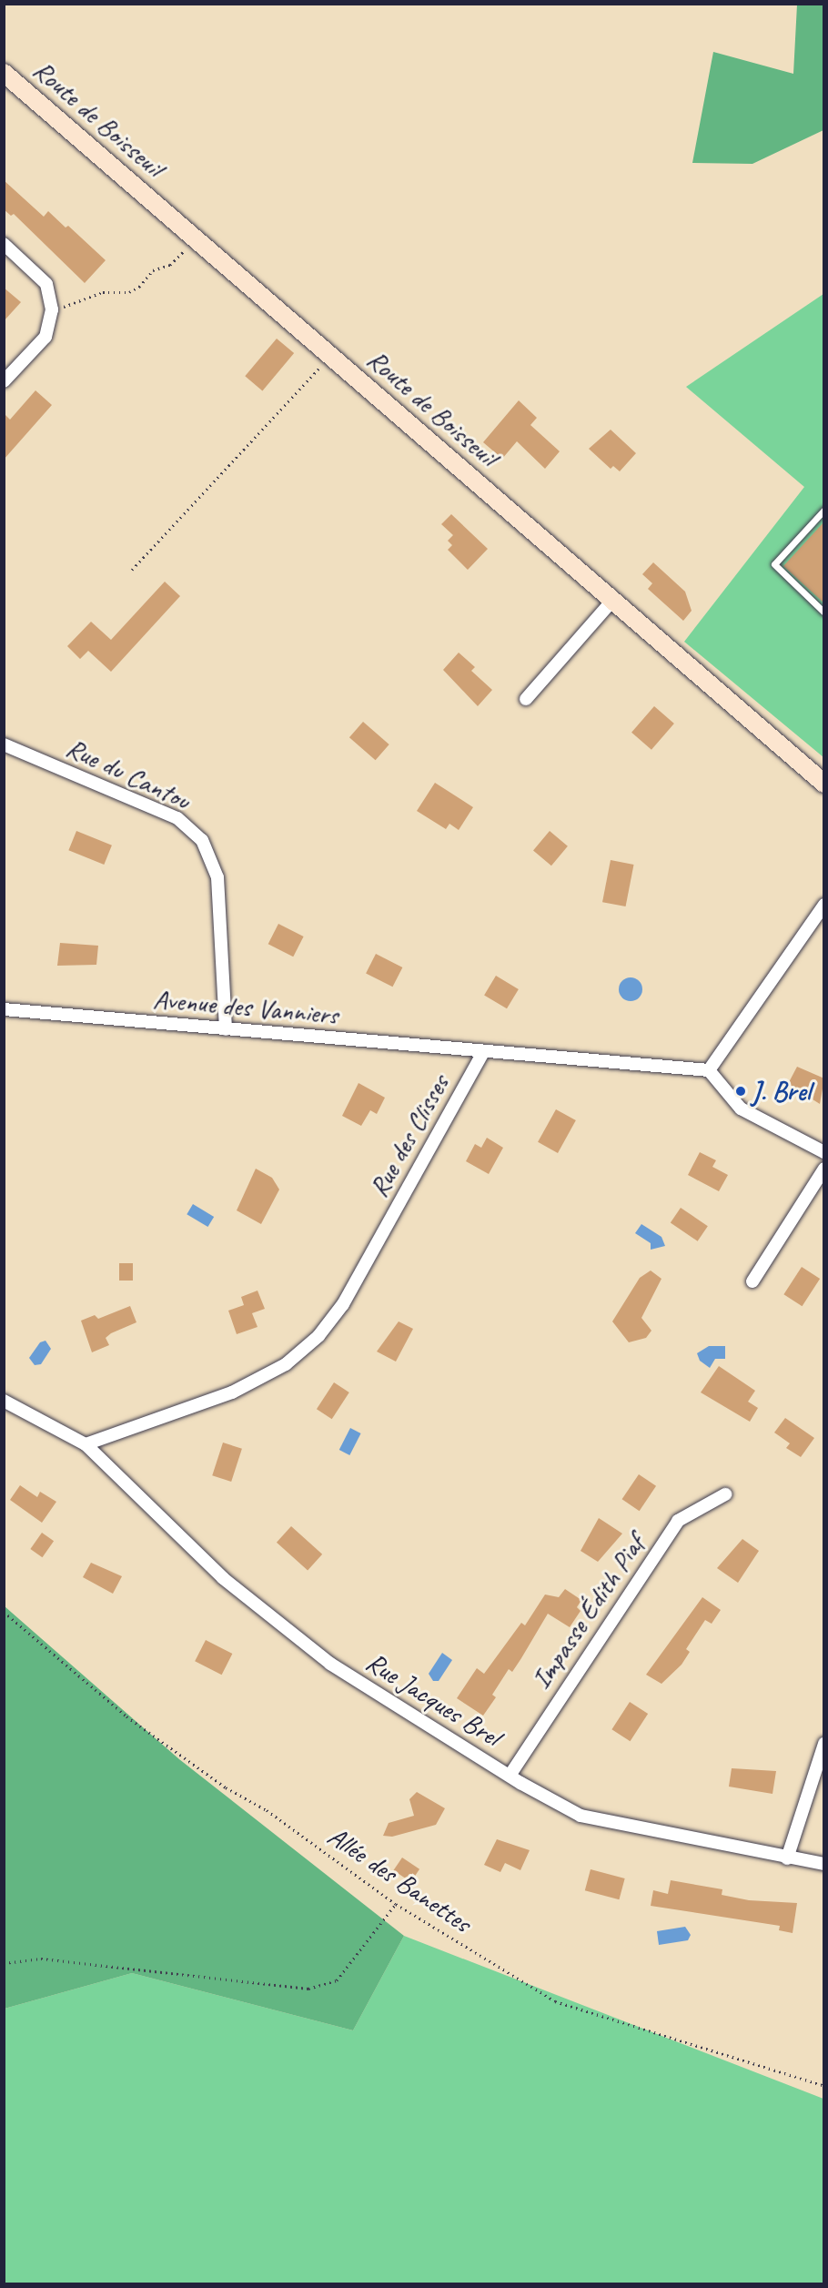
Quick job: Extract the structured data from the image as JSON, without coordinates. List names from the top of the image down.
{
  "streets": {
    "main road": ["Route de Boisseuil"],
    "street": [
      "Rue du Cantou",
      "Avenue des Vanniers",
      "Rue des Clisses",
      "Impasse Édith Piaf",
      "Rue Jacques Brel"
    ],
    "path": ["Allée des Banettes"]
  },
  "crossings": [
    ["Rue du Cantou", "Avenue des Vanniers"],
    ["Avenue des Vanniers", "Rue des Clisses"],
    ["Rue des Clisses", "Rue Jacques Brel"],
    ["Impasse Édith Piaf", "Rue Jacques Brel"]
  ],
  "places": ["J. Brel"]
}
